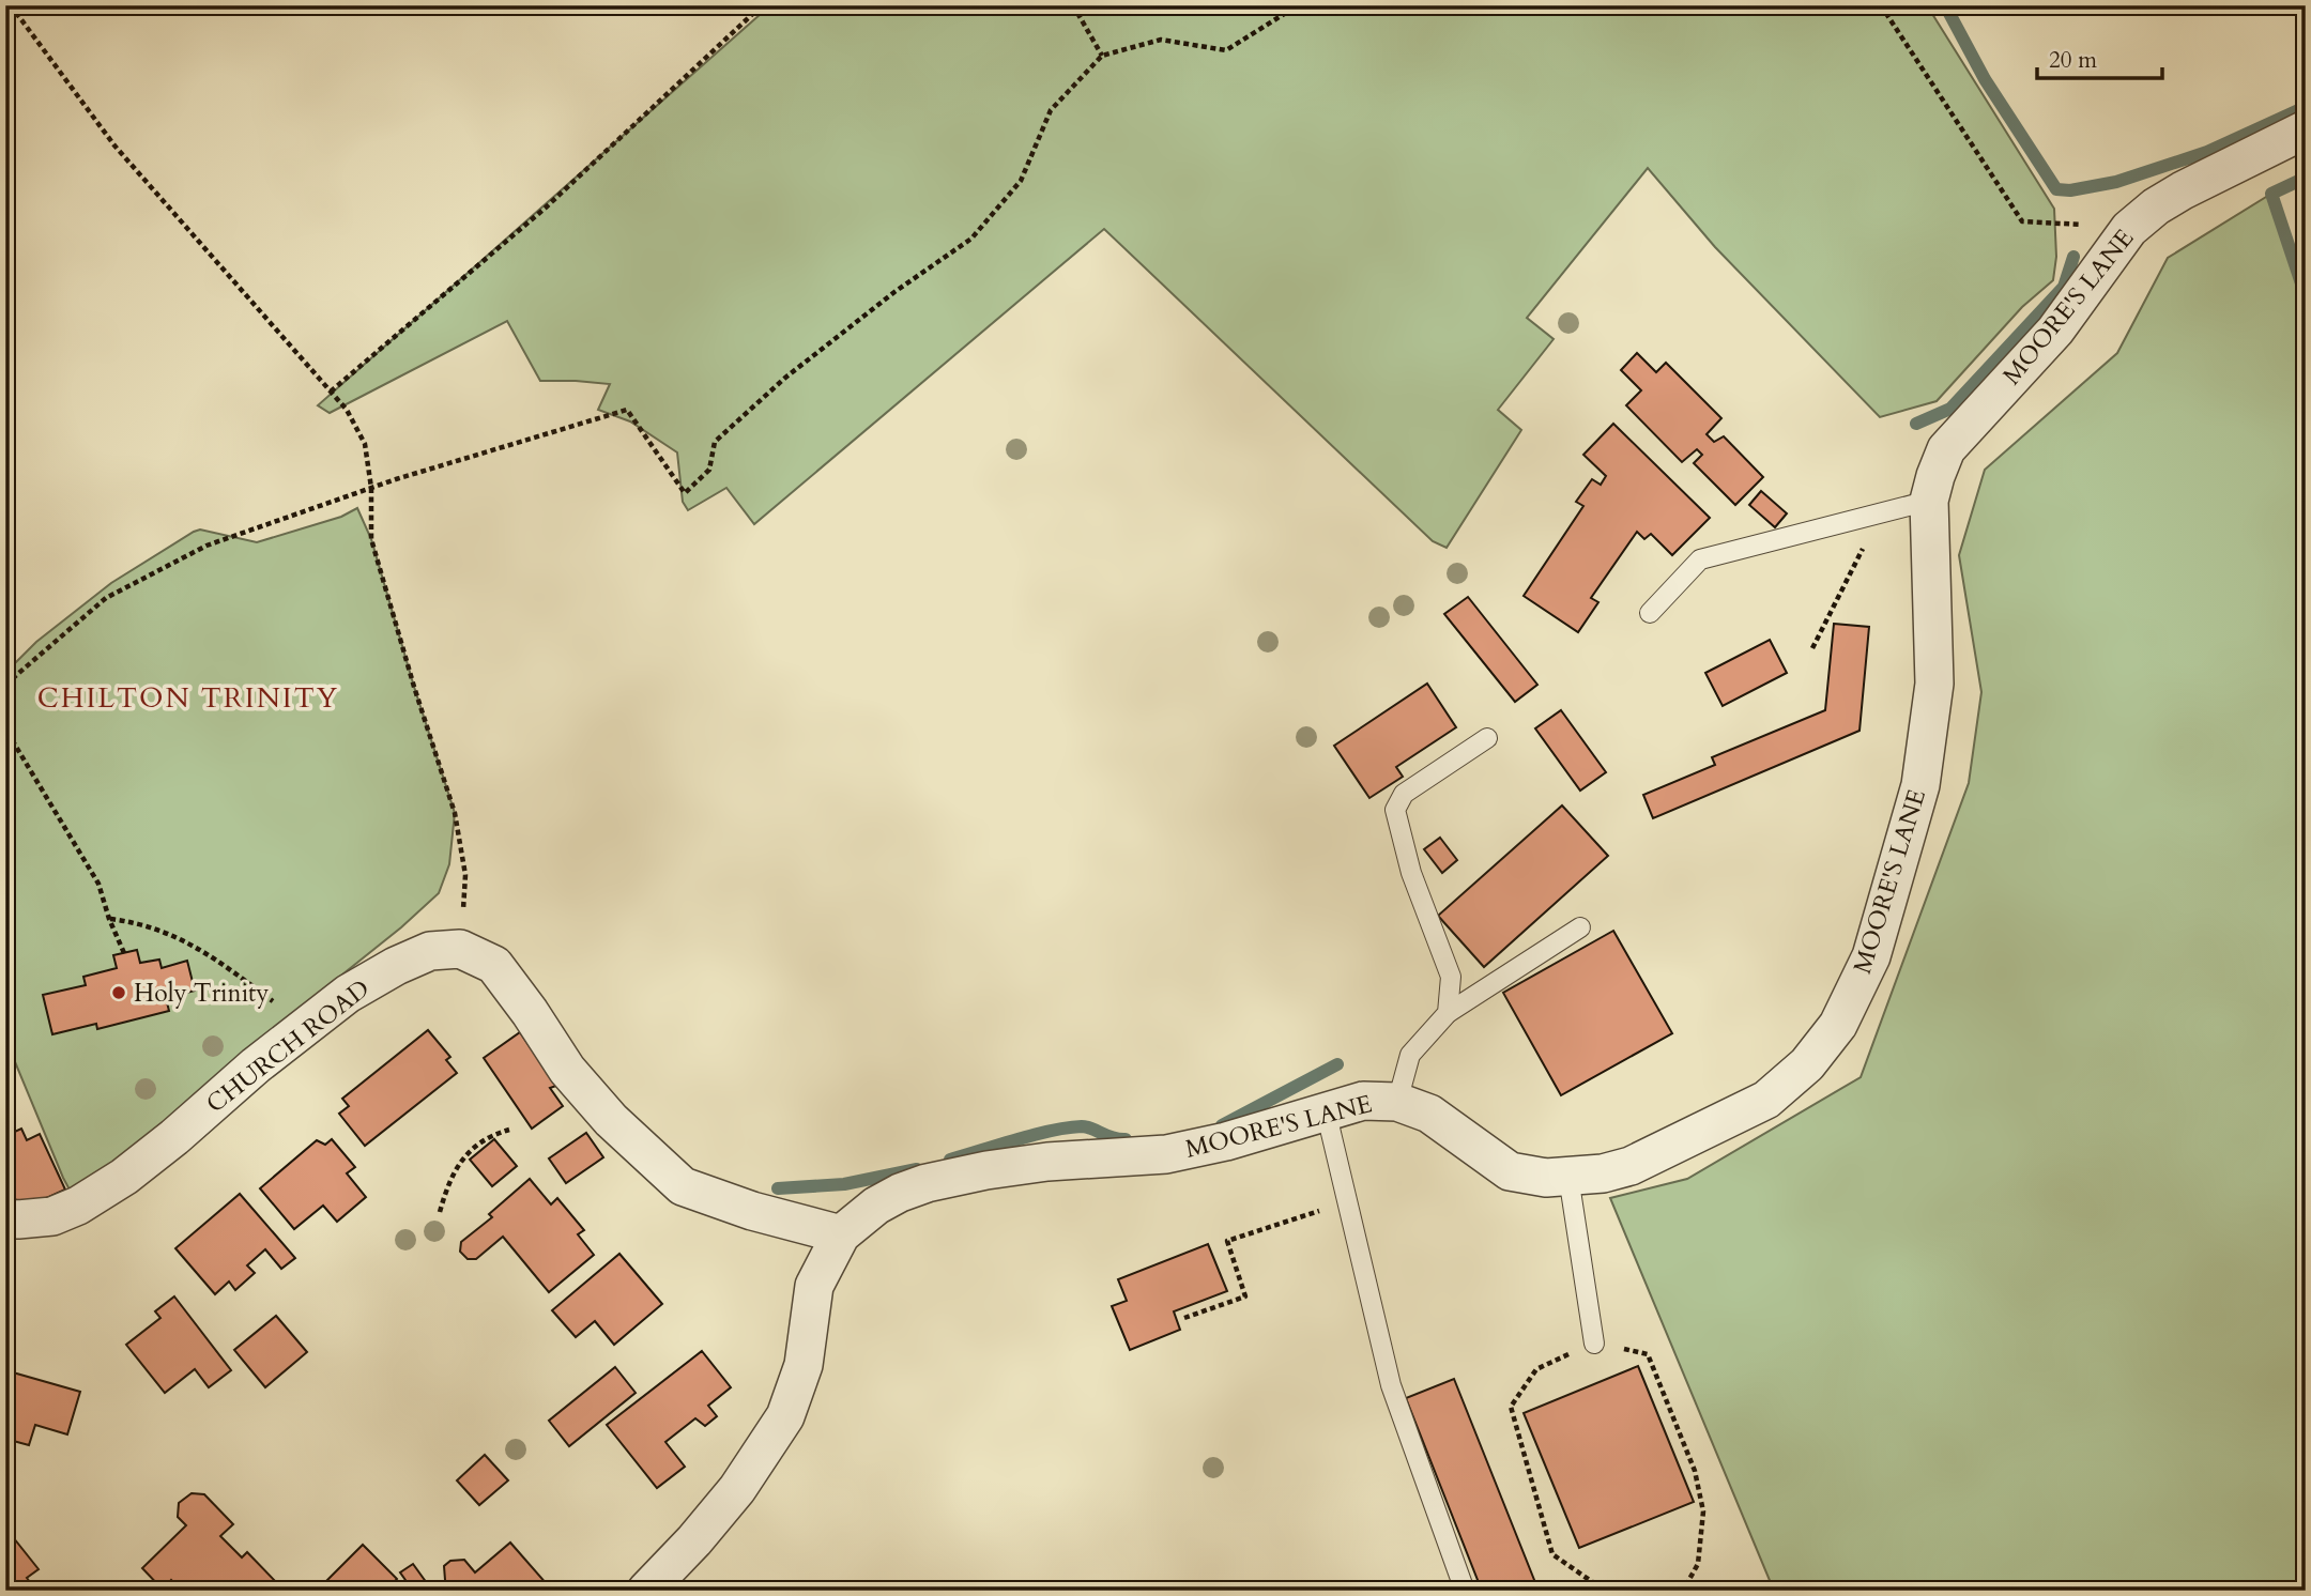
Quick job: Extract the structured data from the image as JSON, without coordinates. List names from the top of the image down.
{
  "streets": {
    "street": ["MOORE'S LANE", "CHURCH ROAD"]
  },
  "districts": ["CHILTON TRINITY"],
  "places": ["Holy Trinity"],
  "scale_bar": "20 m"
}
